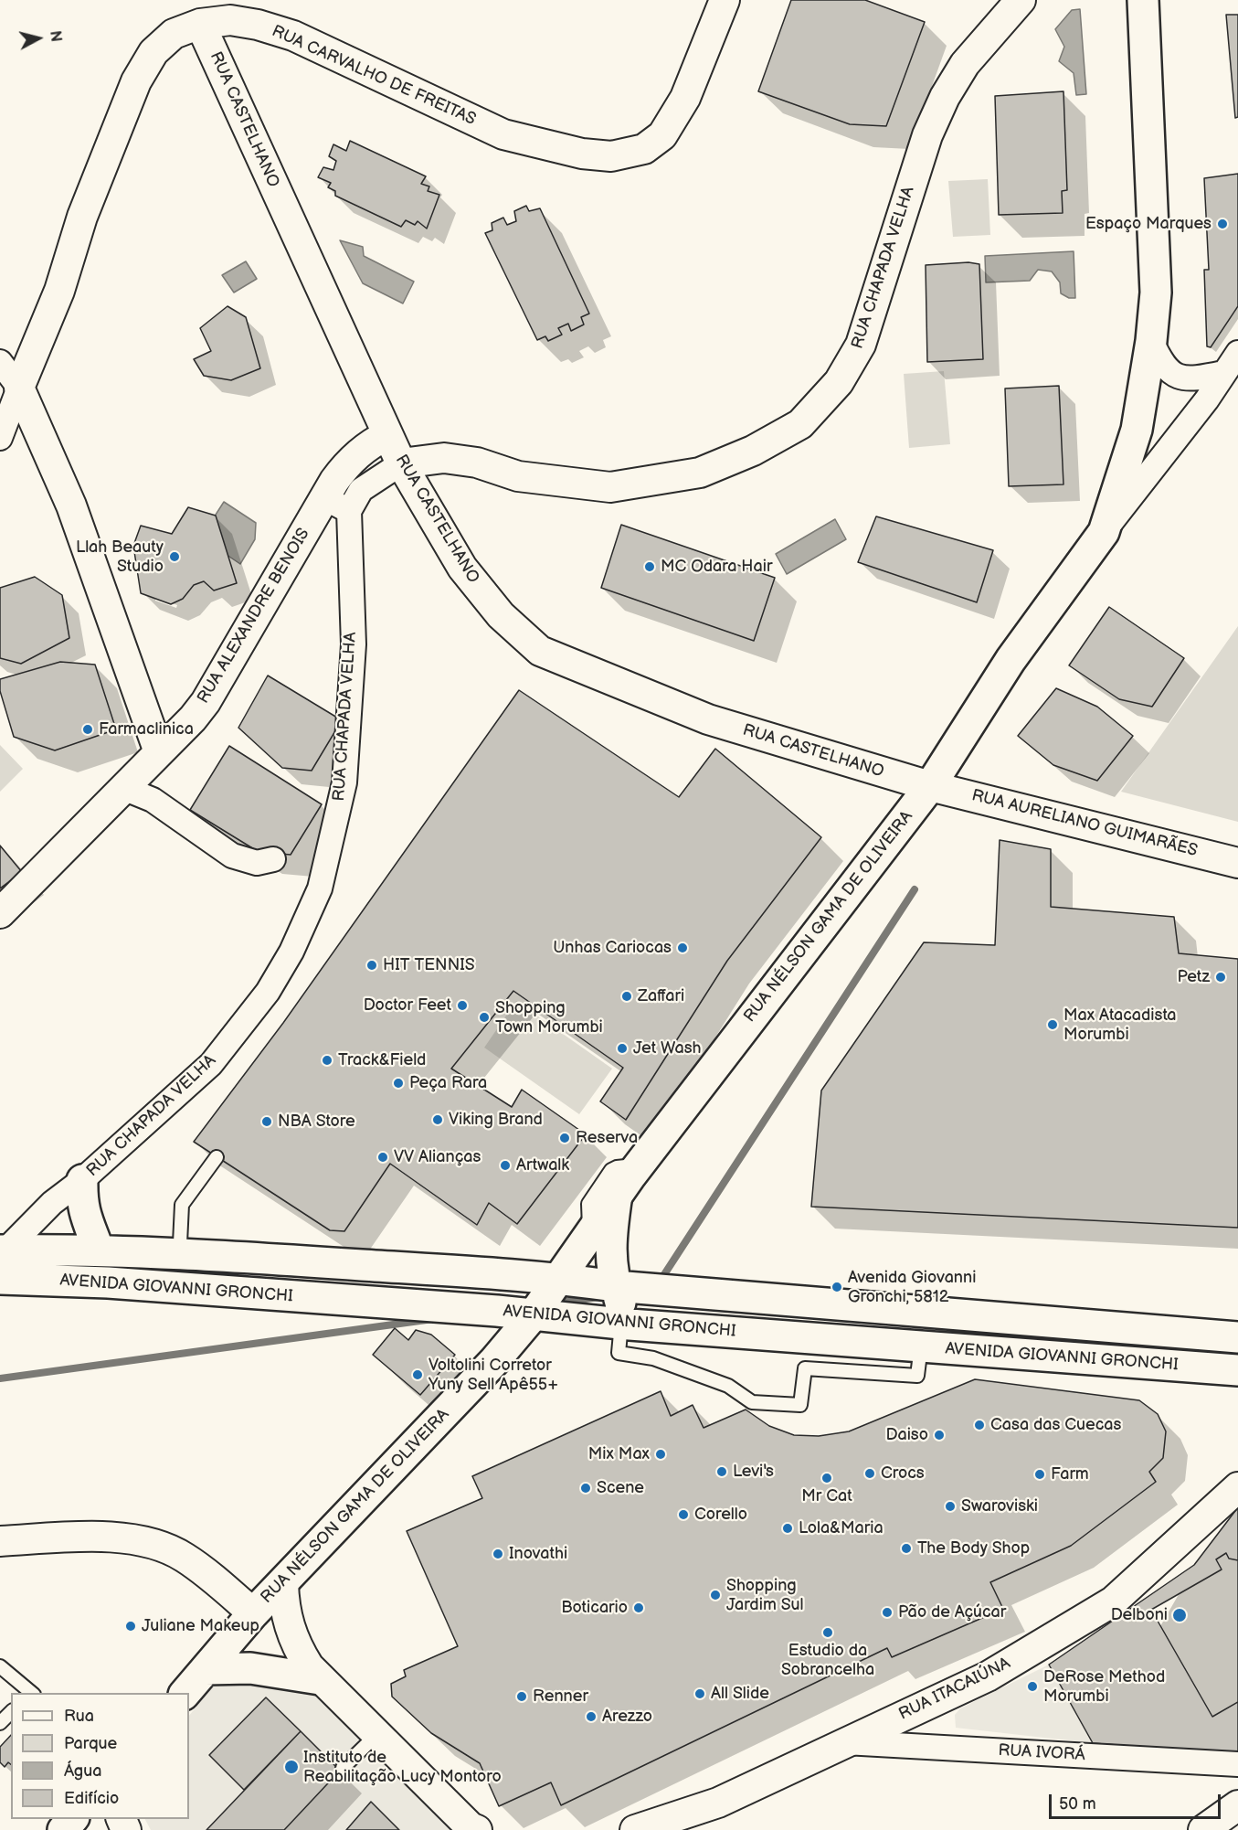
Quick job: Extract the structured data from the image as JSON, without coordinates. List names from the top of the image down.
{
  "streets": {
    "main road": ["RUA NÉLSON GAMA DE OLIVEIRA", "AVENIDA GIOVANNI GRONCHI"],
    "street": [
      "RUA CARVALHO DE FREITAS",
      "RUA CASTELHANO",
      "RUA CHAPADA VELHA",
      "RUA ALEXANDRE BENOIS",
      "RUA AURELIANO GUIMARÃES",
      "RUA ITACAIÚNA",
      "RUA IVORÁ"
    ]
  },
  "crossings": [
    ["RUA CARVALHO DE FREITAS", "RUA CASTELHANO"],
    ["RUA CASTELHANO", "RUA CHAPADA VELHA"],
    ["RUA CASTELHANO", "RUA ALEXANDRE BENOIS"],
    ["RUA CASTELHANO", "RUA AURELIANO GUIMARÃES"],
    ["RUA CASTELHANO", "RUA NÉLSON GAMA DE OLIVEIRA"],
    ["RUA CHAPADA VELHA", "AVENIDA GIOVANNI GRONCHI"],
    ["RUA AURELIANO GUIMARÃES", "RUA NÉLSON GAMA DE OLIVEIRA"],
    ["RUA NÉLSON GAMA DE OLIVEIRA", "AVENIDA GIOVANNI GRONCHI"],
    ["RUA ITACAIÚNA", "RUA IVORÁ"]
  ],
  "places": [
    "Espaço Marques",
    "Llah Beauty Studio",
    "MC Odara Hair",
    "Farmaclinica",
    "Unhas Cariocas",
    "HIT TENNIS",
    "Petz",
    "Zaffari",
    "Doctor Feet",
    "Shopping Town Morumbi",
    "Max Atacadista Morumbi",
    "Jet Wash",
    "Track&Field",
    "Peça Rara",
    "Viking Brand",
    "NBA Store",
    "Reserva",
    "VV Alianças",
    "Artwalk",
    "Avenida Giovanni Gronchi, 5812",
    "Voltolini Corretor Yuny Sell Apê55+",
    "Casa das Cuecas",
    "Daiso",
    "Mix Max",
    "Levi's",
    "Crocs",
    "Farm",
    "Mr Cat",
    "Scene",
    "Swaroviski",
    "Corello",
    "Lola&Maria",
    "The Body Shop",
    "Inovathi",
    "Shopping Jardim Sul",
    "Boticario",
    "Pão de Açúcar",
    "Delboni",
    "Juliane Makeup",
    "Estudio da Sobrancelha",
    "DeRose Method Morumbi",
    "All Slide",
    "Renner",
    "Arezzo",
    "Instituto de Reabilitação Lucy Montoro"
  ],
  "legend": [
    "Rua",
    "Parque",
    "Água",
    "Edifício"
  ],
  "scale_bar": "50 m",
  "north": "right"
}
